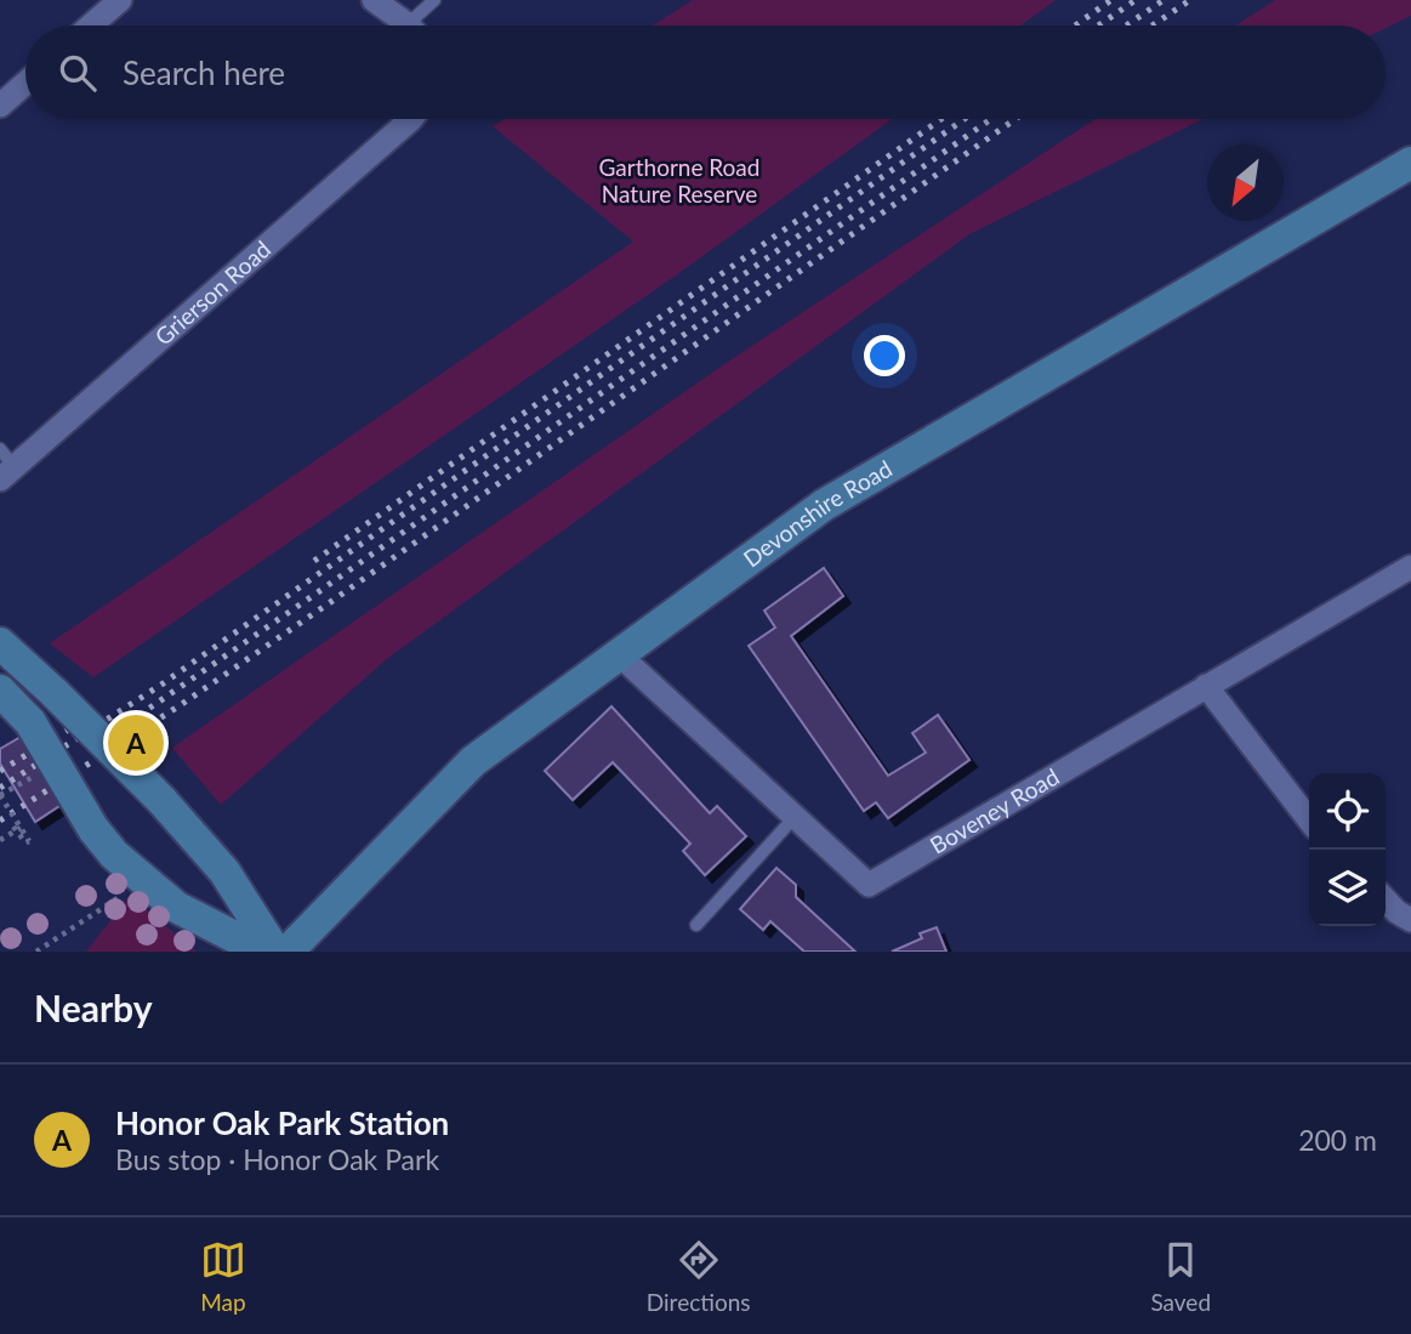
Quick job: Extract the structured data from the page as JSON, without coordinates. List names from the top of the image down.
{
  "streets": {
    "street": ["Grierson Road", "Devonshire Road", "Boveney Road"]
  },
  "crossings": [
    ["Devonshire Road", "Boveney Road"]
  ],
  "parks": ["Garthorne Road Nature Reserve"],
  "north": "bottom left",
  "page": {
    "search": "Search here",
    "pins": "A",
    "heading": "Nearby",
    "list": [
      {
        "mark": "A",
        "name": "Honor Oak Park Station",
        "note": "Bus stop · Honor Oak Park",
        "value": "200 m"
      }
    ],
    "nav": ["Map", "Directions", "Saved"]
  }
}
